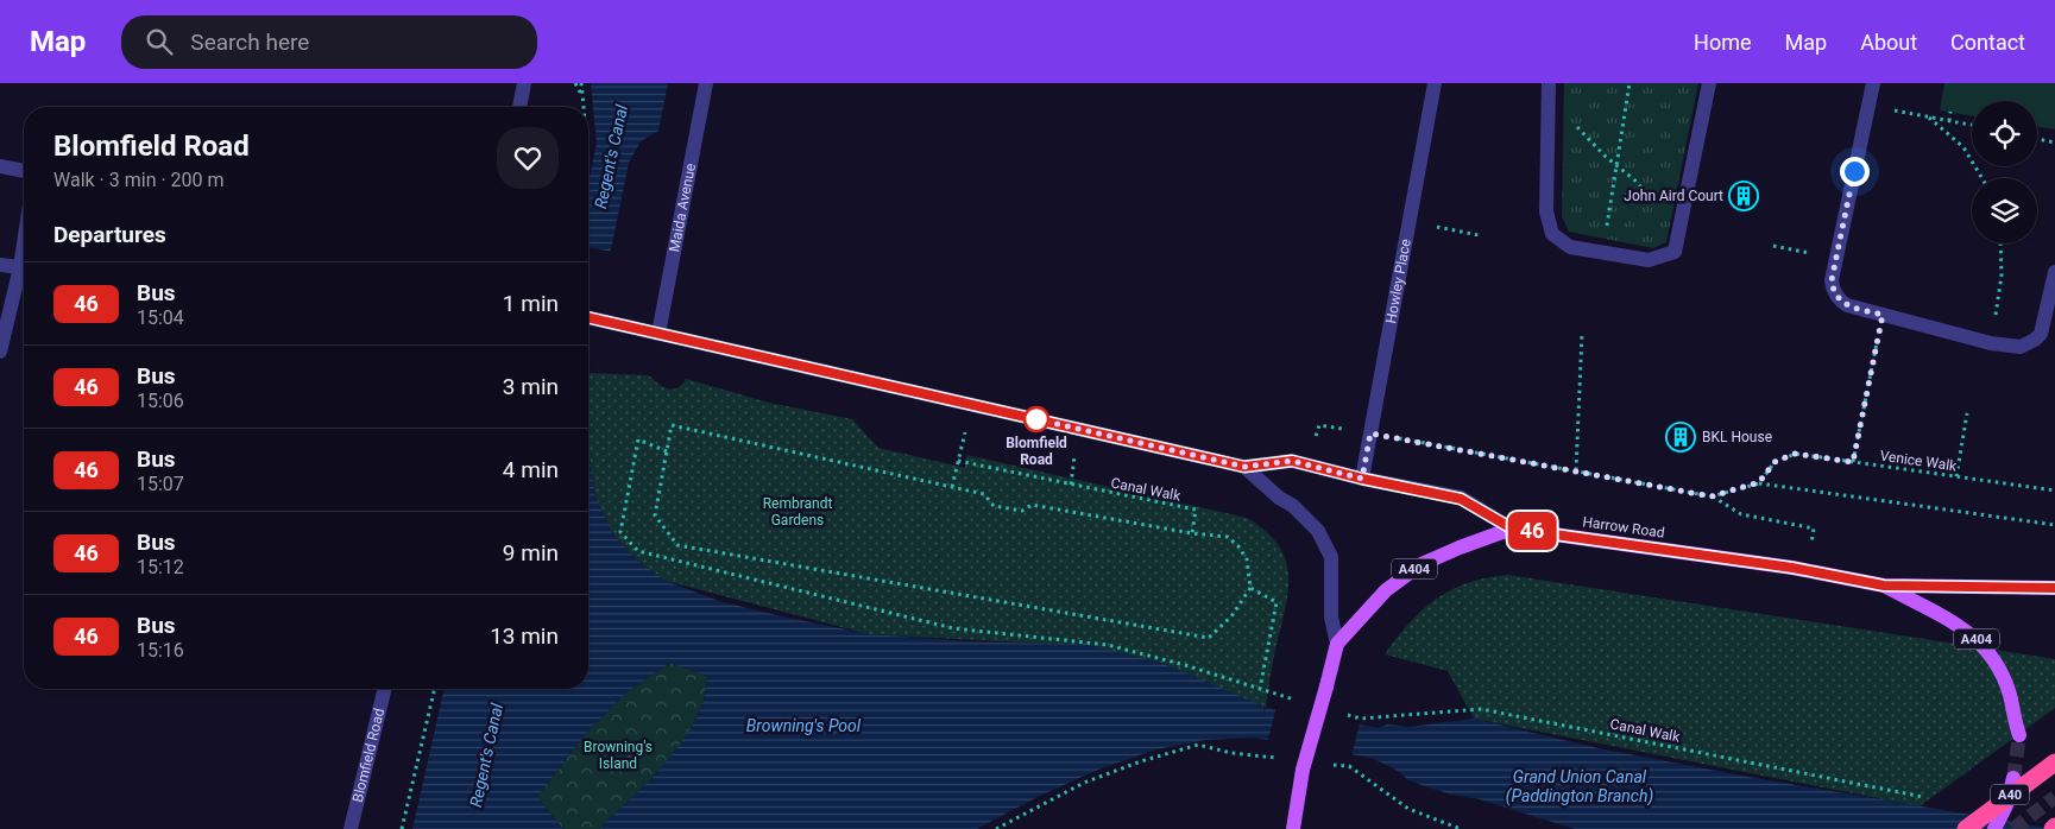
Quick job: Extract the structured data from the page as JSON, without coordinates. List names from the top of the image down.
{
  "streets": {
    "highway": ["A40"],
    "main road": ["Harrow Road", "A404"],
    "street": ["Maida Avenue", "Howley Place", "Blomfield Road"],
    "path": ["Venice Walk", "Canal Walk"]
  },
  "water": ["Regent's Canal", "Browning's Pool", "Grand Union Canal (Paddington Branch)"],
  "parks": ["Rembrandt Gardens", "Browning's Island"],
  "places": {
    "building": ["John Aird Court", "BKL House"],
    "other": ["Blomfield Road"]
  },
  "lines": ["bus line 46"],
  "page": {
    "header": "Map",
    "search": "Search here",
    "nav": [
      "Home",
      "Map",
      "About",
      "Contact"
    ],
    "on_map": "46",
    "heading": [
      ["Blomfield Road", "Walk · 3 min · 200 m"],
      "Departures"
    ],
    "list": [
      {
        "mark": "46",
        "name": "Bus",
        "note": "15:04",
        "value": "1 min"
      },
      {
        "mark": "46",
        "name": "Bus",
        "note": "15:06",
        "value": "3 min"
      },
      {
        "mark": "46",
        "name": "Bus",
        "note": "15:07",
        "value": "4 min"
      },
      {
        "mark": "46",
        "name": "Bus",
        "note": "15:12",
        "value": "9 min"
      },
      {
        "mark": "46",
        "name": "Bus",
        "note": "15:16",
        "value": "13 min"
      }
    ]
  }
}
